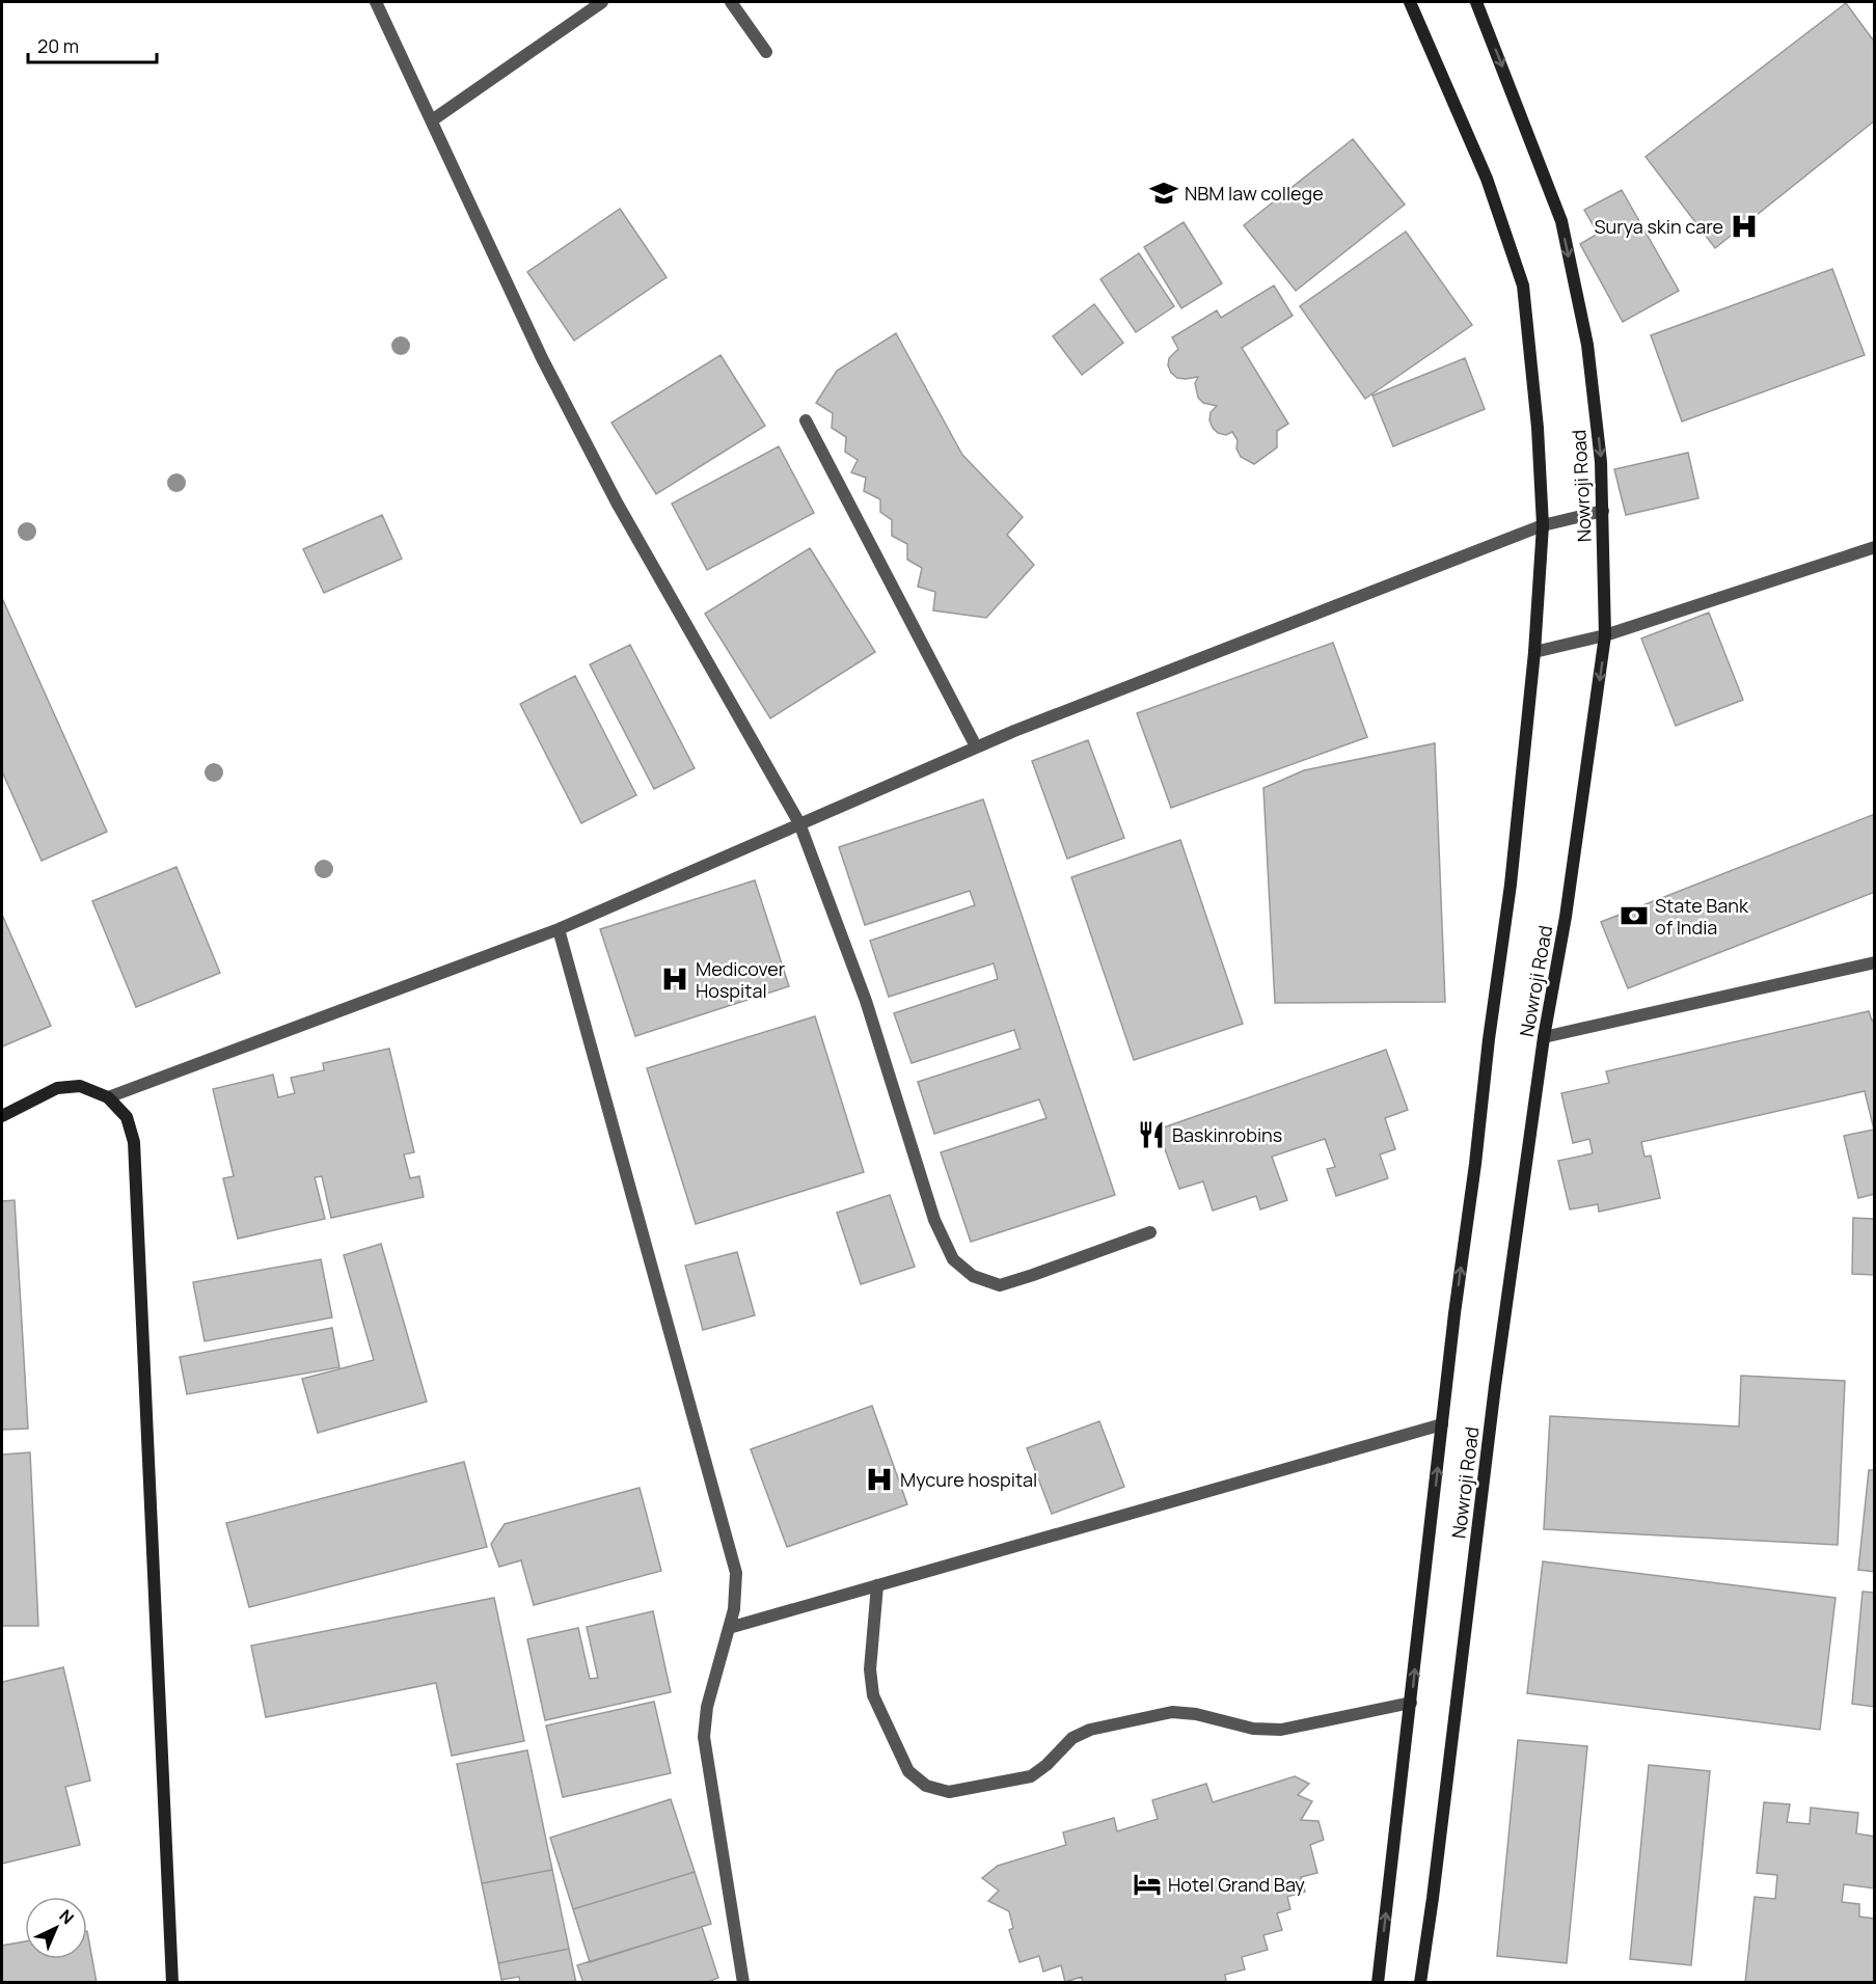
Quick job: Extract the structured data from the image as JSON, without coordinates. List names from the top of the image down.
{
  "streets": {
    "street": ["Nowroji Road"]
  },
  "places": {
    "school or university": ["NBM law college"],
    "hospital": ["Surya skin care", "Medicover Hospital", "Mycure hospital"],
    "bank": ["State Bank of India"],
    "restaurant": ["Baskinrobins"],
    "hotel": ["Hotel Grand Bay"]
  },
  "scale_bar": "20 m",
  "north": "top right"
}
